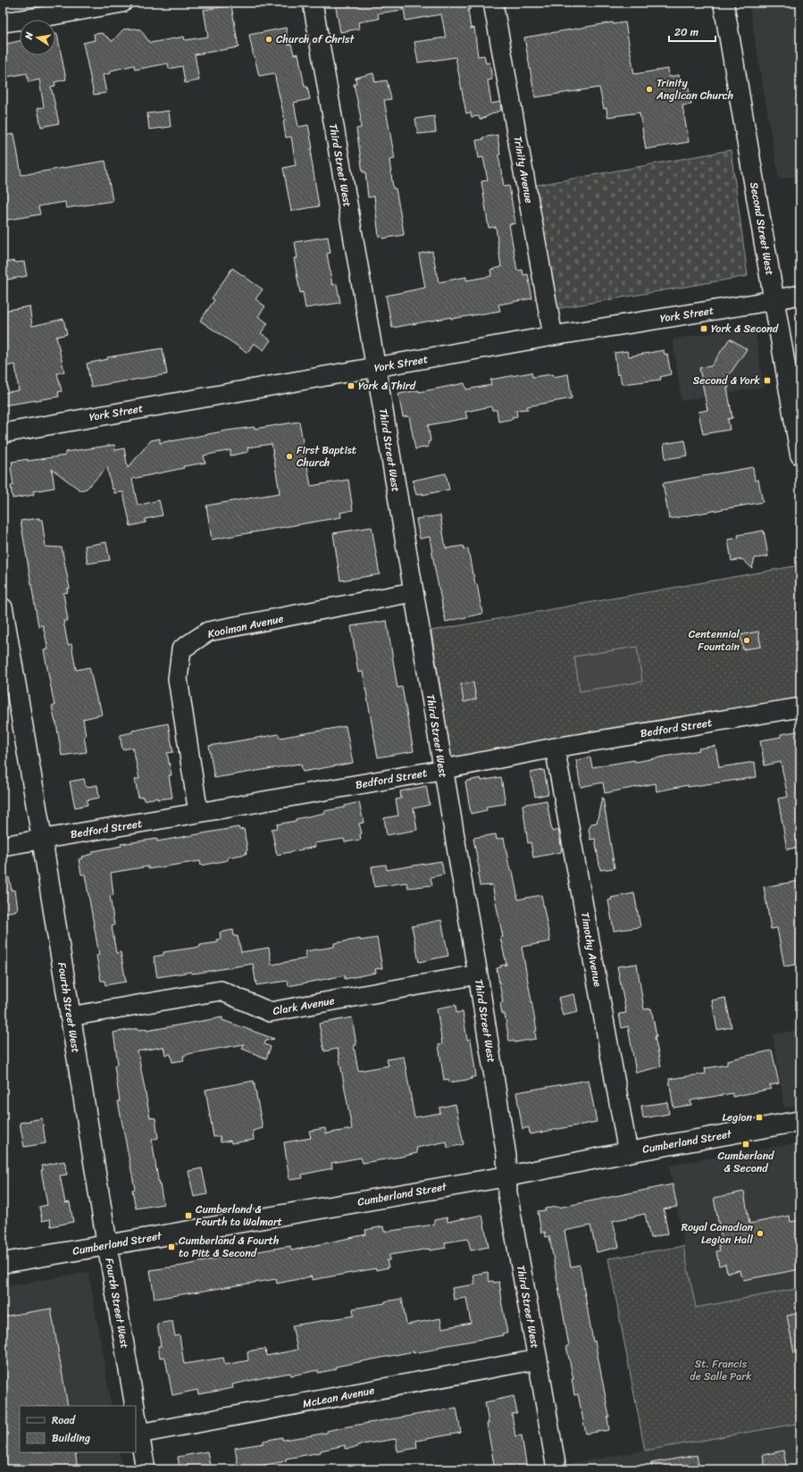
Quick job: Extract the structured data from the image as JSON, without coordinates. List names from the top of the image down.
{
  "streets": {
    "street": [
      "Third Street West",
      "Trinity Avenue",
      "Second Street West",
      "York Street",
      "Kooiman Avenue",
      "Bedford Street",
      "Timothy Avenue",
      "Clark Avenue",
      "Fourth Street West",
      "Cumberland Street",
      "McLean Avenue"
    ]
  },
  "crossings": [
    ["Third Street West", "York Street"],
    ["Third Street West", "Kooiman Avenue"],
    ["Third Street West", "Bedford Street"],
    ["Third Street West", "Clark Avenue"],
    ["Third Street West", "Cumberland Street"],
    ["Third Street West", "McLean Avenue"],
    ["Trinity Avenue", "York Street"],
    ["Second Street West", "York Street"],
    ["Kooiman Avenue", "Bedford Street"],
    ["Bedford Street", "Timothy Avenue"],
    ["Bedford Street", "Fourth Street West"],
    ["Timothy Avenue", "Cumberland Street"],
    ["Clark Avenue", "Fourth Street West"],
    ["Fourth Street West", "Cumberland Street"],
    ["Fourth Street West", "McLean Avenue"]
  ],
  "parks": ["St. Francis de Salle Park"],
  "places": {
    "other": [
      "Church of Christ",
      "Trinity Anglican Church",
      "First Baptist Church",
      "Centennial Fountain",
      "Royal Canadian Legion Hall"
    ],
    "transit": [
      "York & Second",
      "Second & York",
      "York & Third",
      "Legion",
      "Cumberland & Second",
      "Cumberland & Fourth to Walmart",
      "Cumberland & Fourth to Pitt & Second"
    ]
  },
  "legend": ["Road", "Building"],
  "scale_bar": "20 m",
  "north": "left"
}
